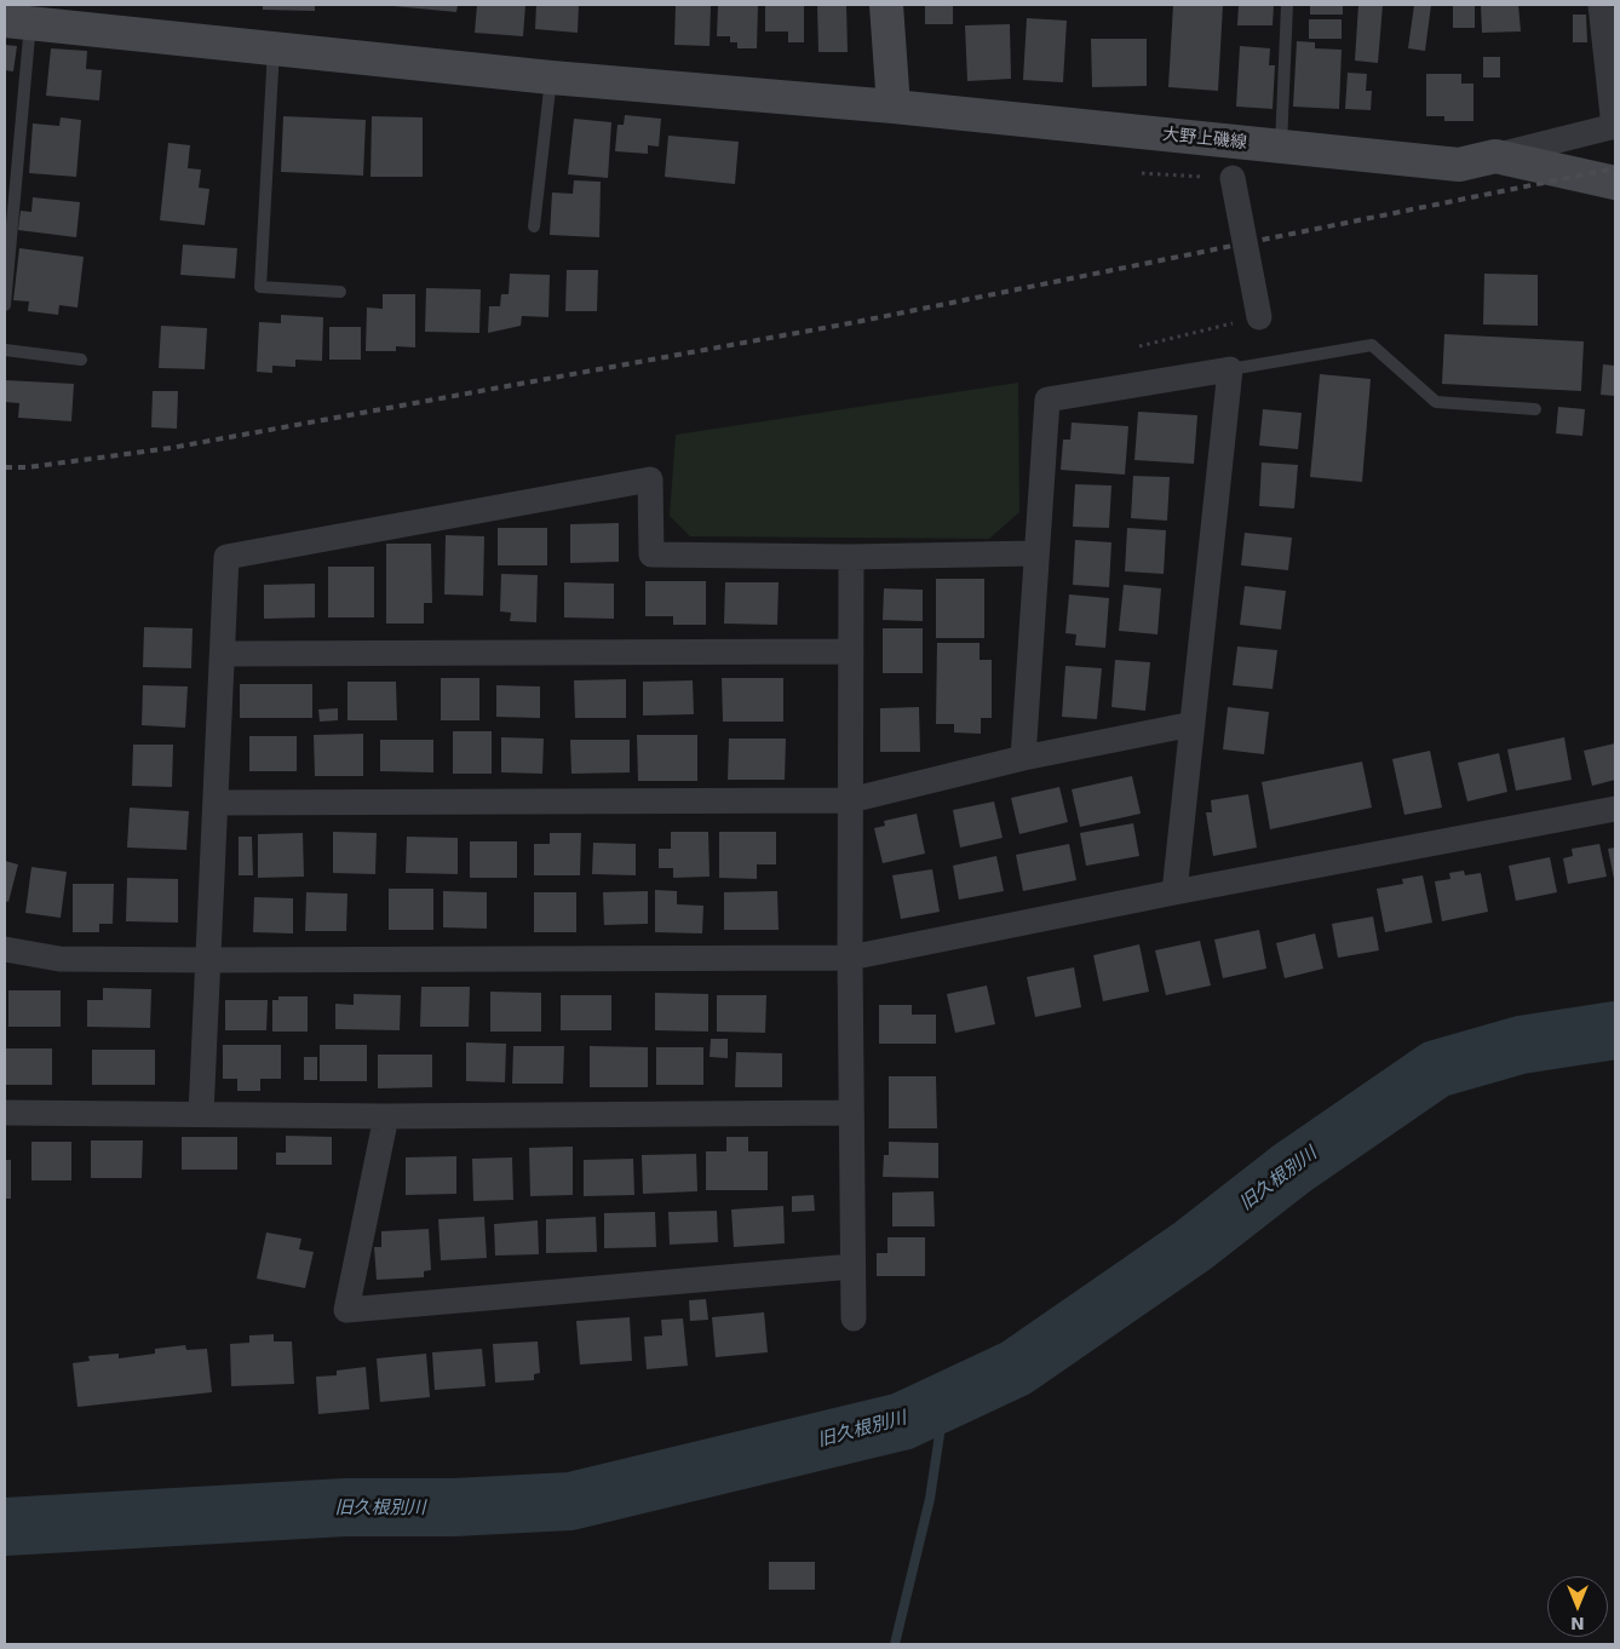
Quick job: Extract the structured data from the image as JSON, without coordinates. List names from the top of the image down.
{
  "streets": {
    "street": ["大野上磯線"]
  },
  "water": ["旧久根別川"],
  "north": "bottom"
}
